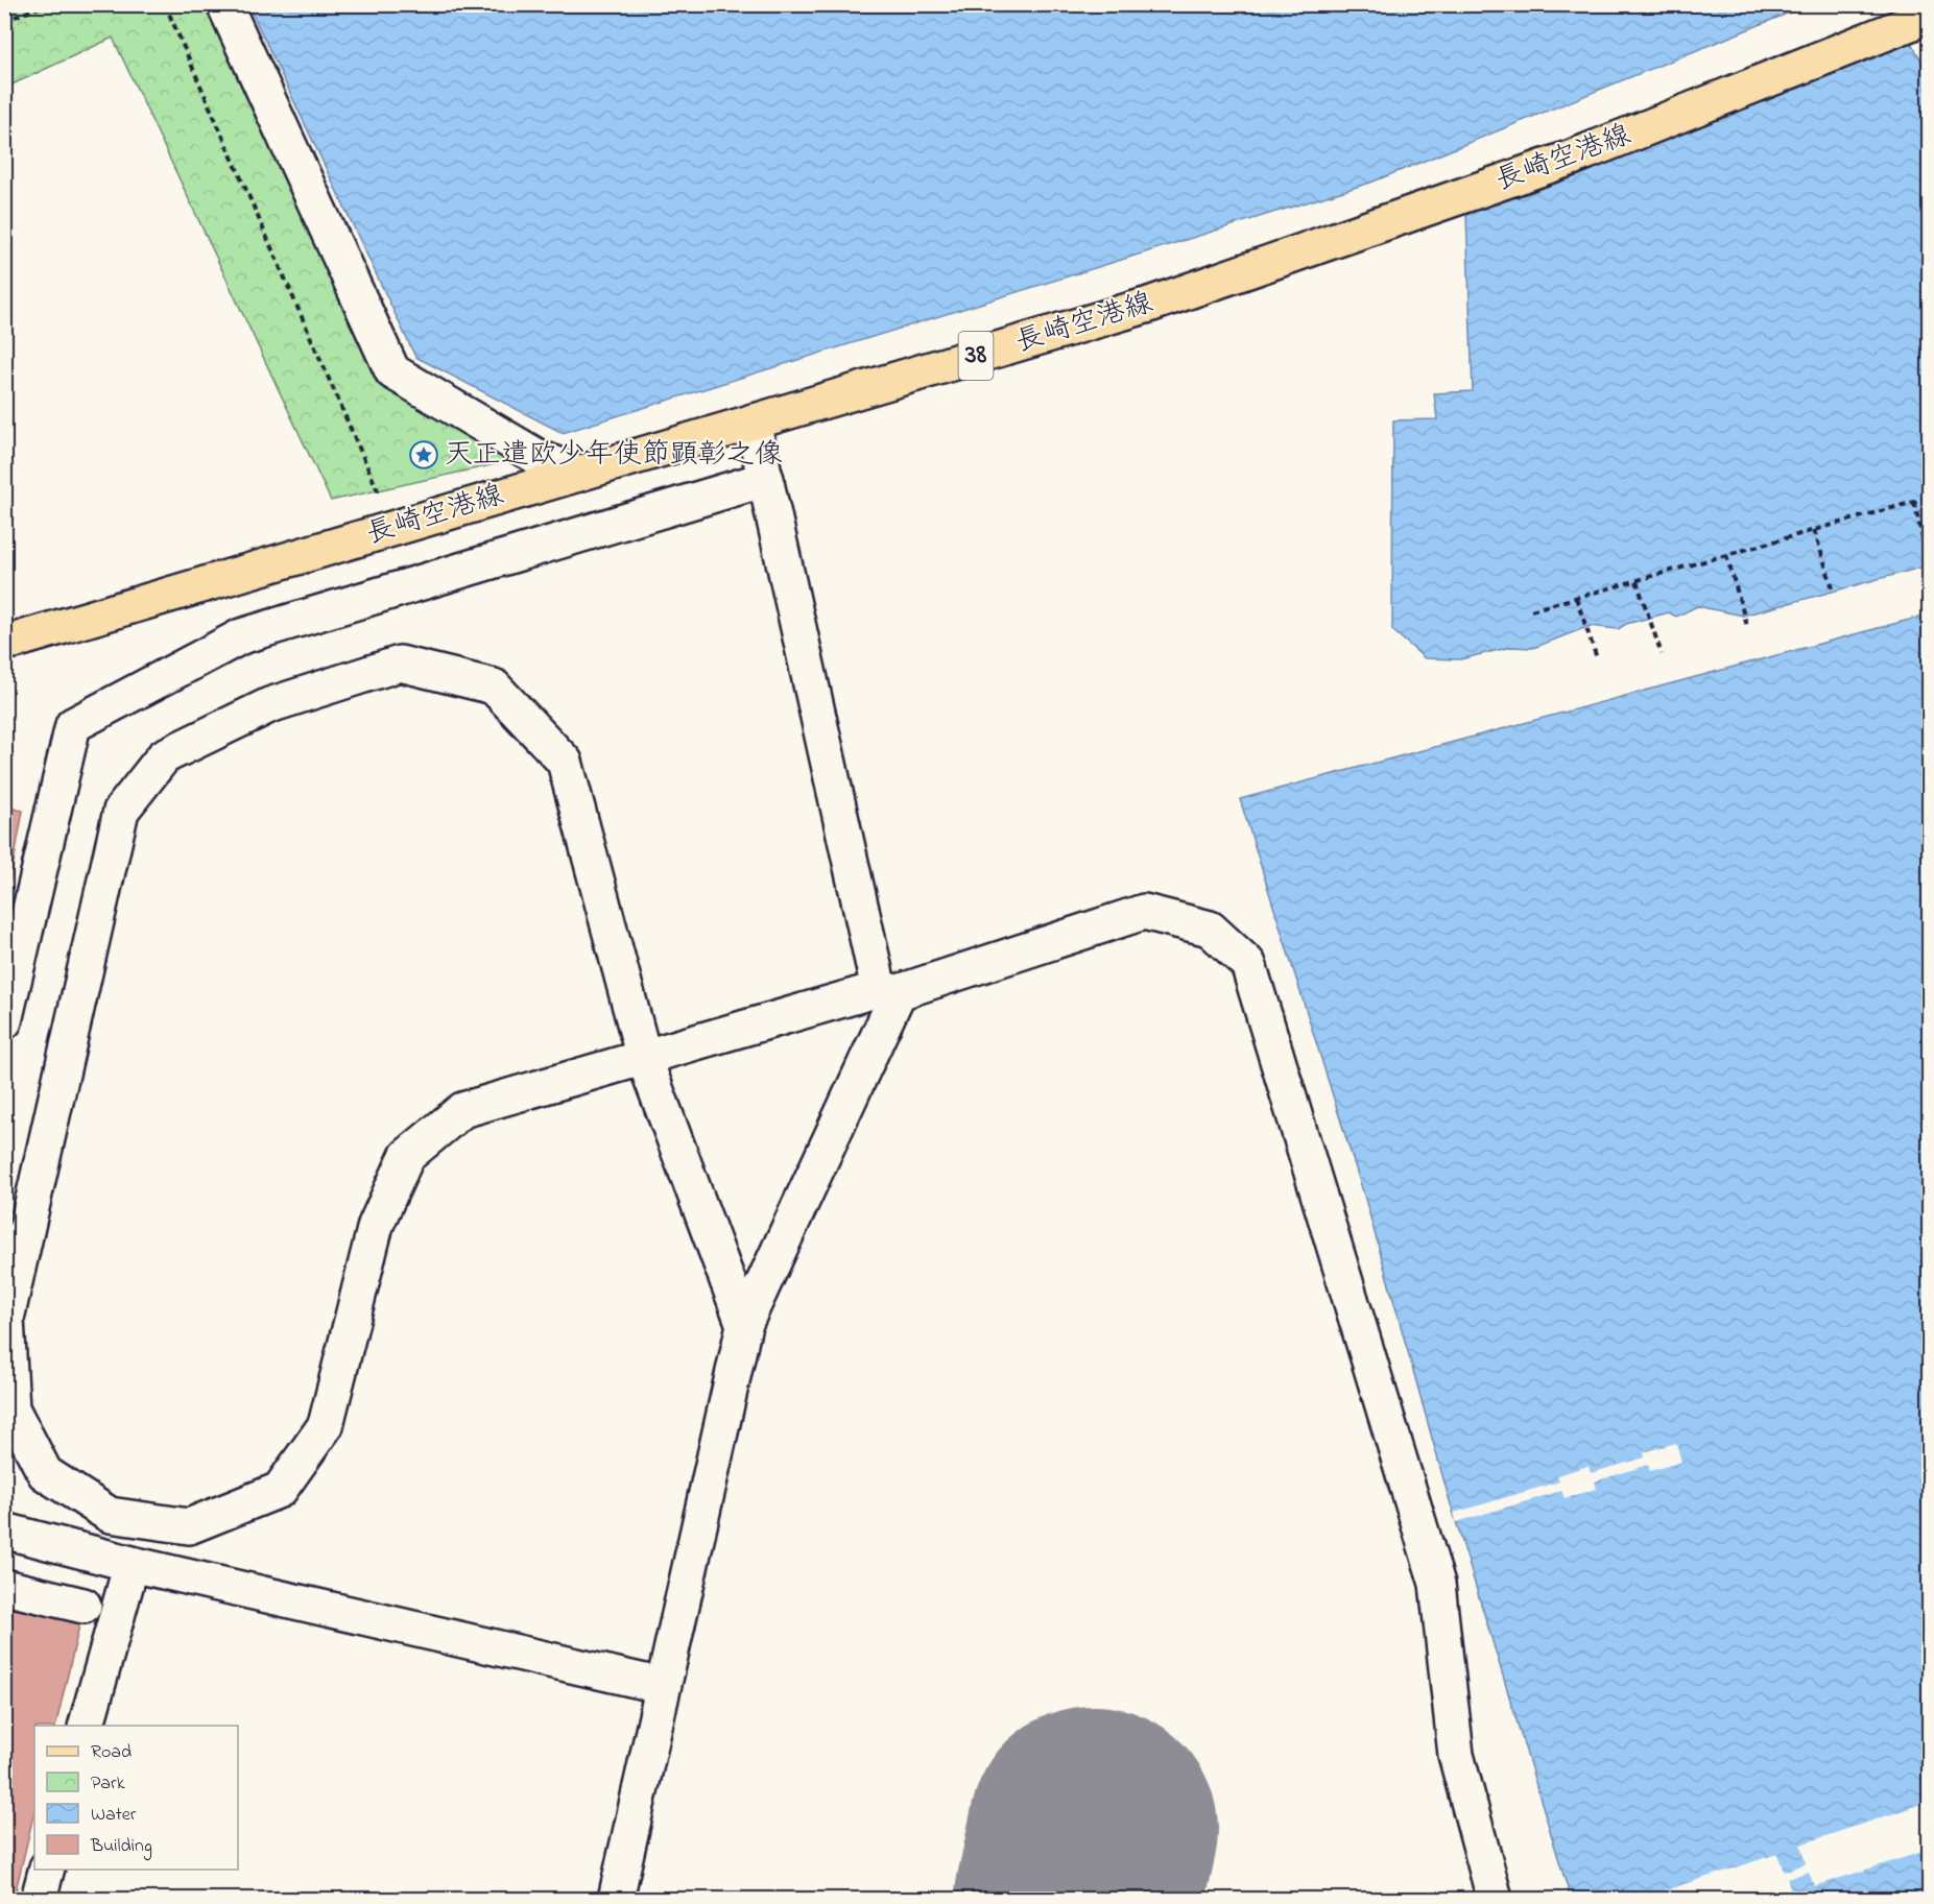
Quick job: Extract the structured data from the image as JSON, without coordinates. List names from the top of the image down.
{
  "streets": {
    "main road": ["長崎空港線", "38"]
  },
  "places": {
    "place": ["天正遣欧少年使節顕彰之像"]
  },
  "legend": [
    "Road",
    "Park",
    "Water",
    "Building"
  ]
}
